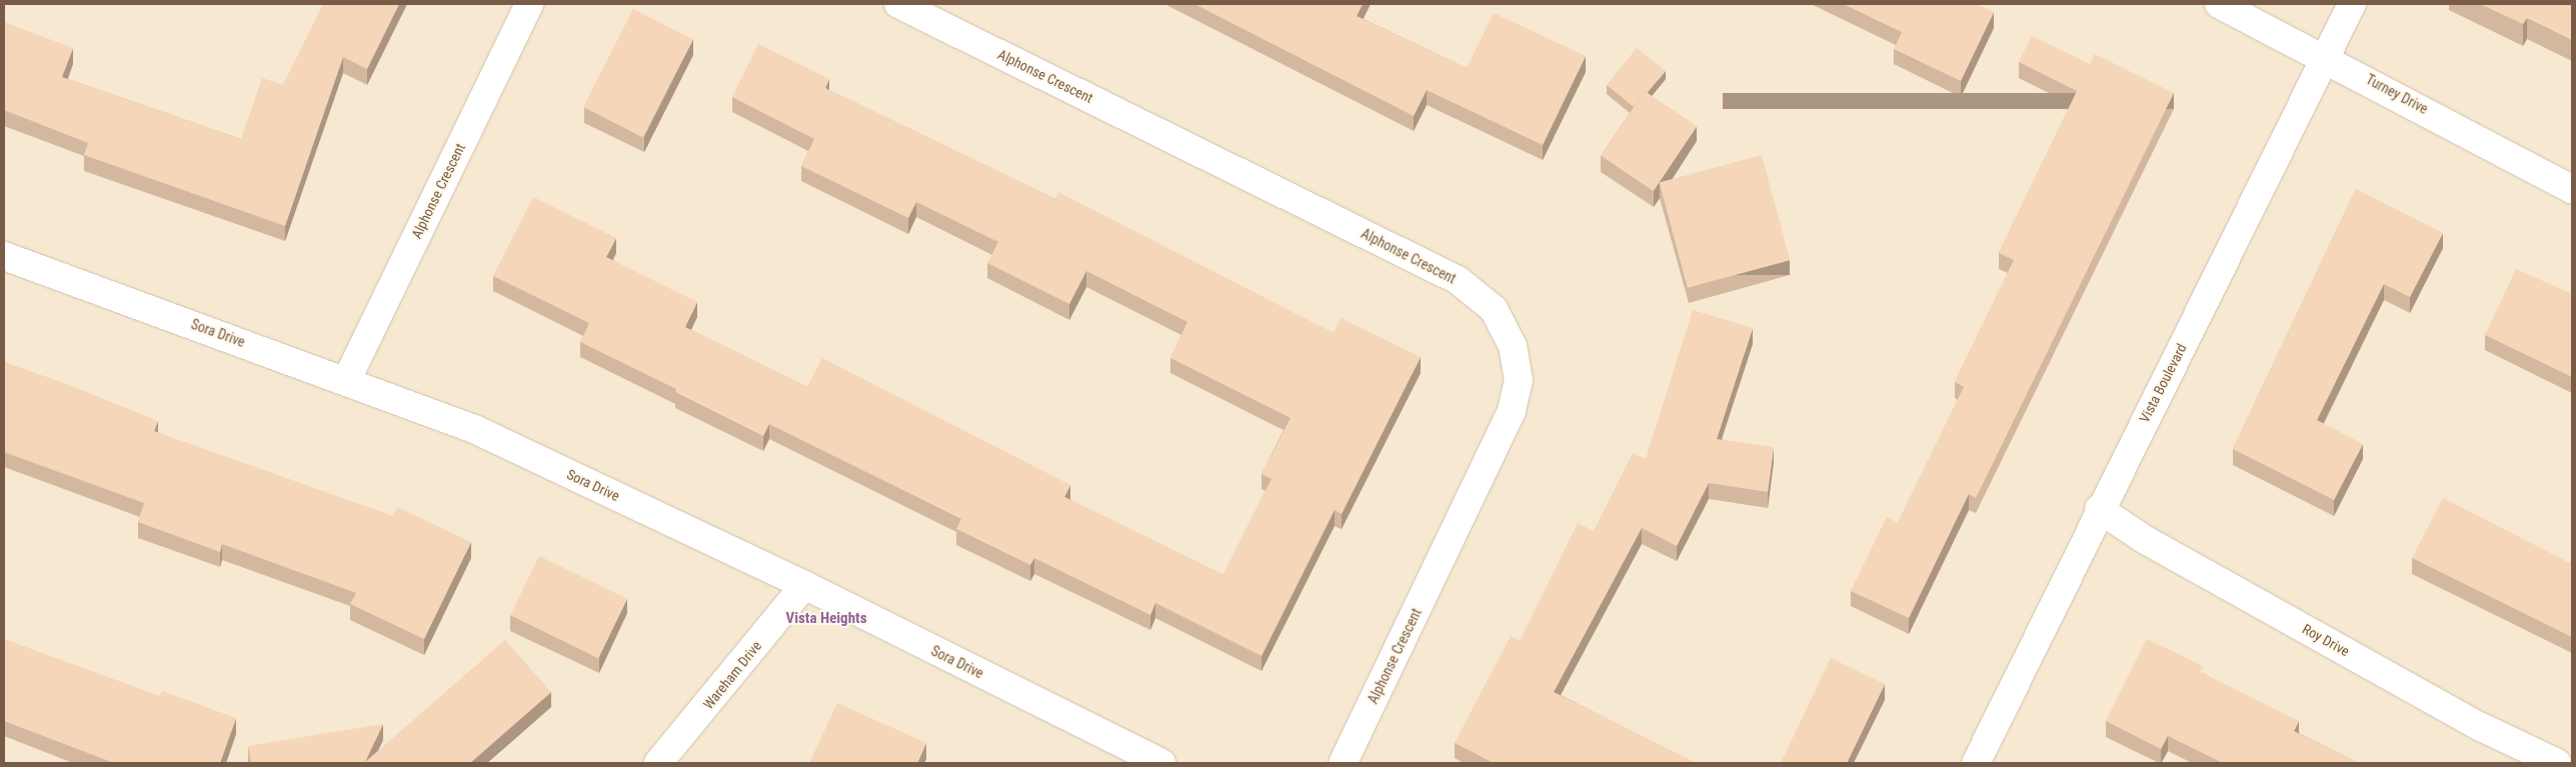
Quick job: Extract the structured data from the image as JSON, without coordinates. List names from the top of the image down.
{
  "streets": {
    "street": [
      "Alphonse Crescent",
      "Turney Drive",
      "Sora Drive",
      "Vista Boulevard",
      "Roy Drive",
      "Wareham Drive"
    ]
  },
  "crossings": [
    ["Alphonse Crescent", "Sora Drive"],
    ["Turney Drive", "Vista Boulevard"],
    ["Sora Drive", "Wareham Drive"],
    ["Vista Boulevard", "Roy Drive"]
  ],
  "districts": ["Vista Heights"]
}
